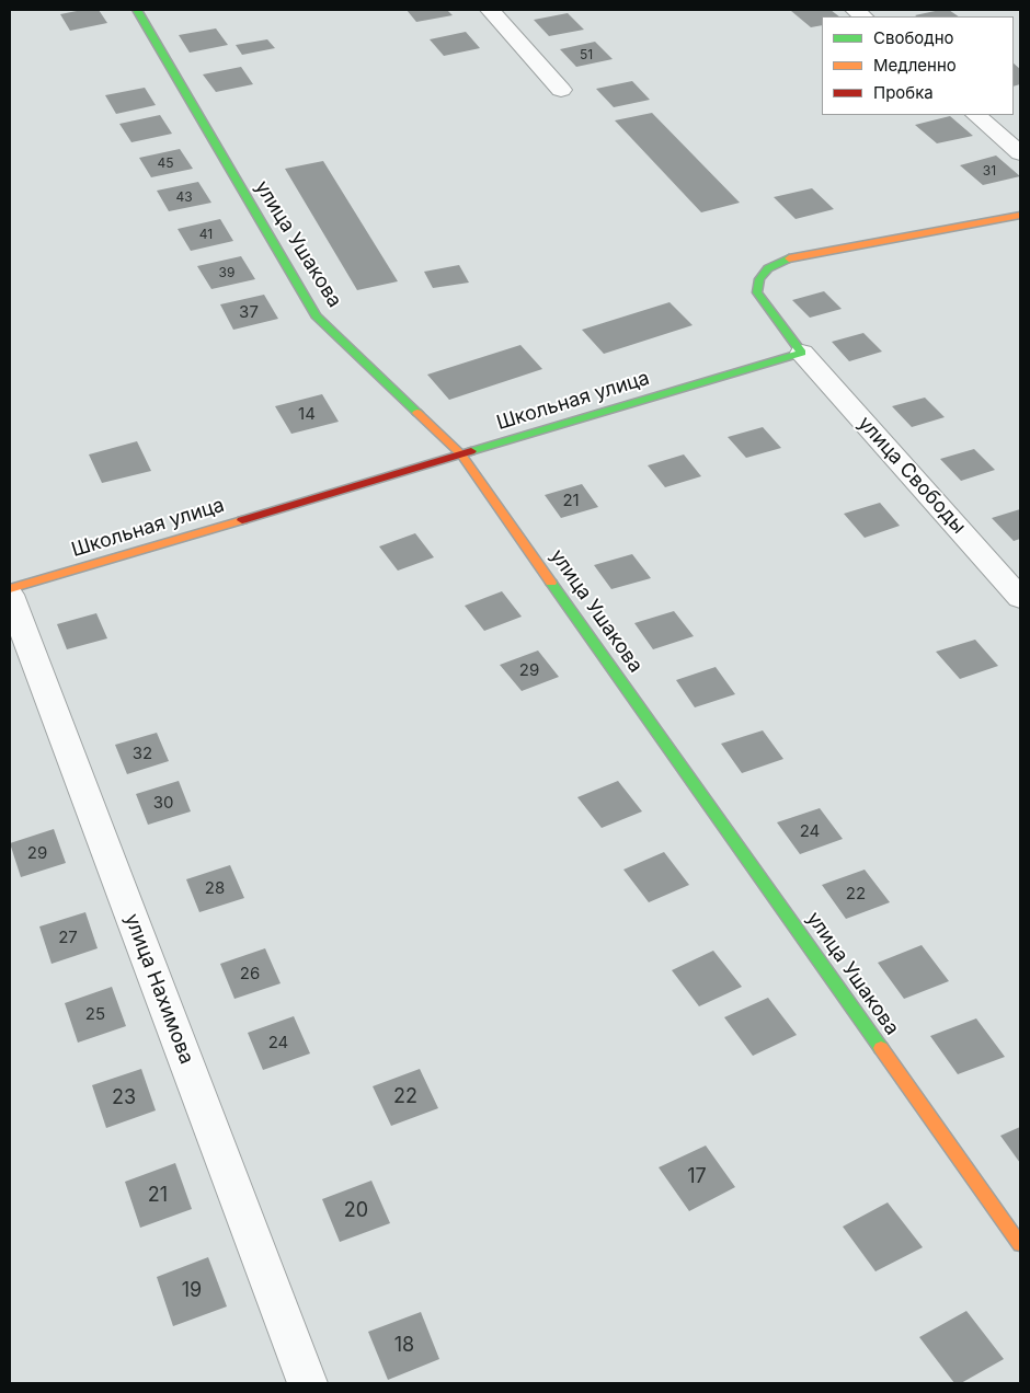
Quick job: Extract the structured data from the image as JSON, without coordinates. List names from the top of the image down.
{
  "streets": {
    "street": [
      "улица Ушакова",
      "Школьная улица",
      "улица Свободы",
      "улица Нахимова"
    ]
  },
  "crossings": [
    ["улица Ушакова", "Школьная улица"],
    ["Школьная улица", "улица Свободы"]
  ],
  "house_numbers": [
    "51",
    "45",
    "31",
    "43",
    "41",
    "39",
    "37",
    "14",
    "21",
    "29",
    "32",
    "30",
    "24",
    "29",
    "28",
    "22",
    "27",
    "26",
    "25",
    "24",
    "22",
    "23",
    "17",
    "21",
    "20",
    "19",
    "18"
  ],
  "legend": ["Свободно", "Медленно", "Пробка"]
}
